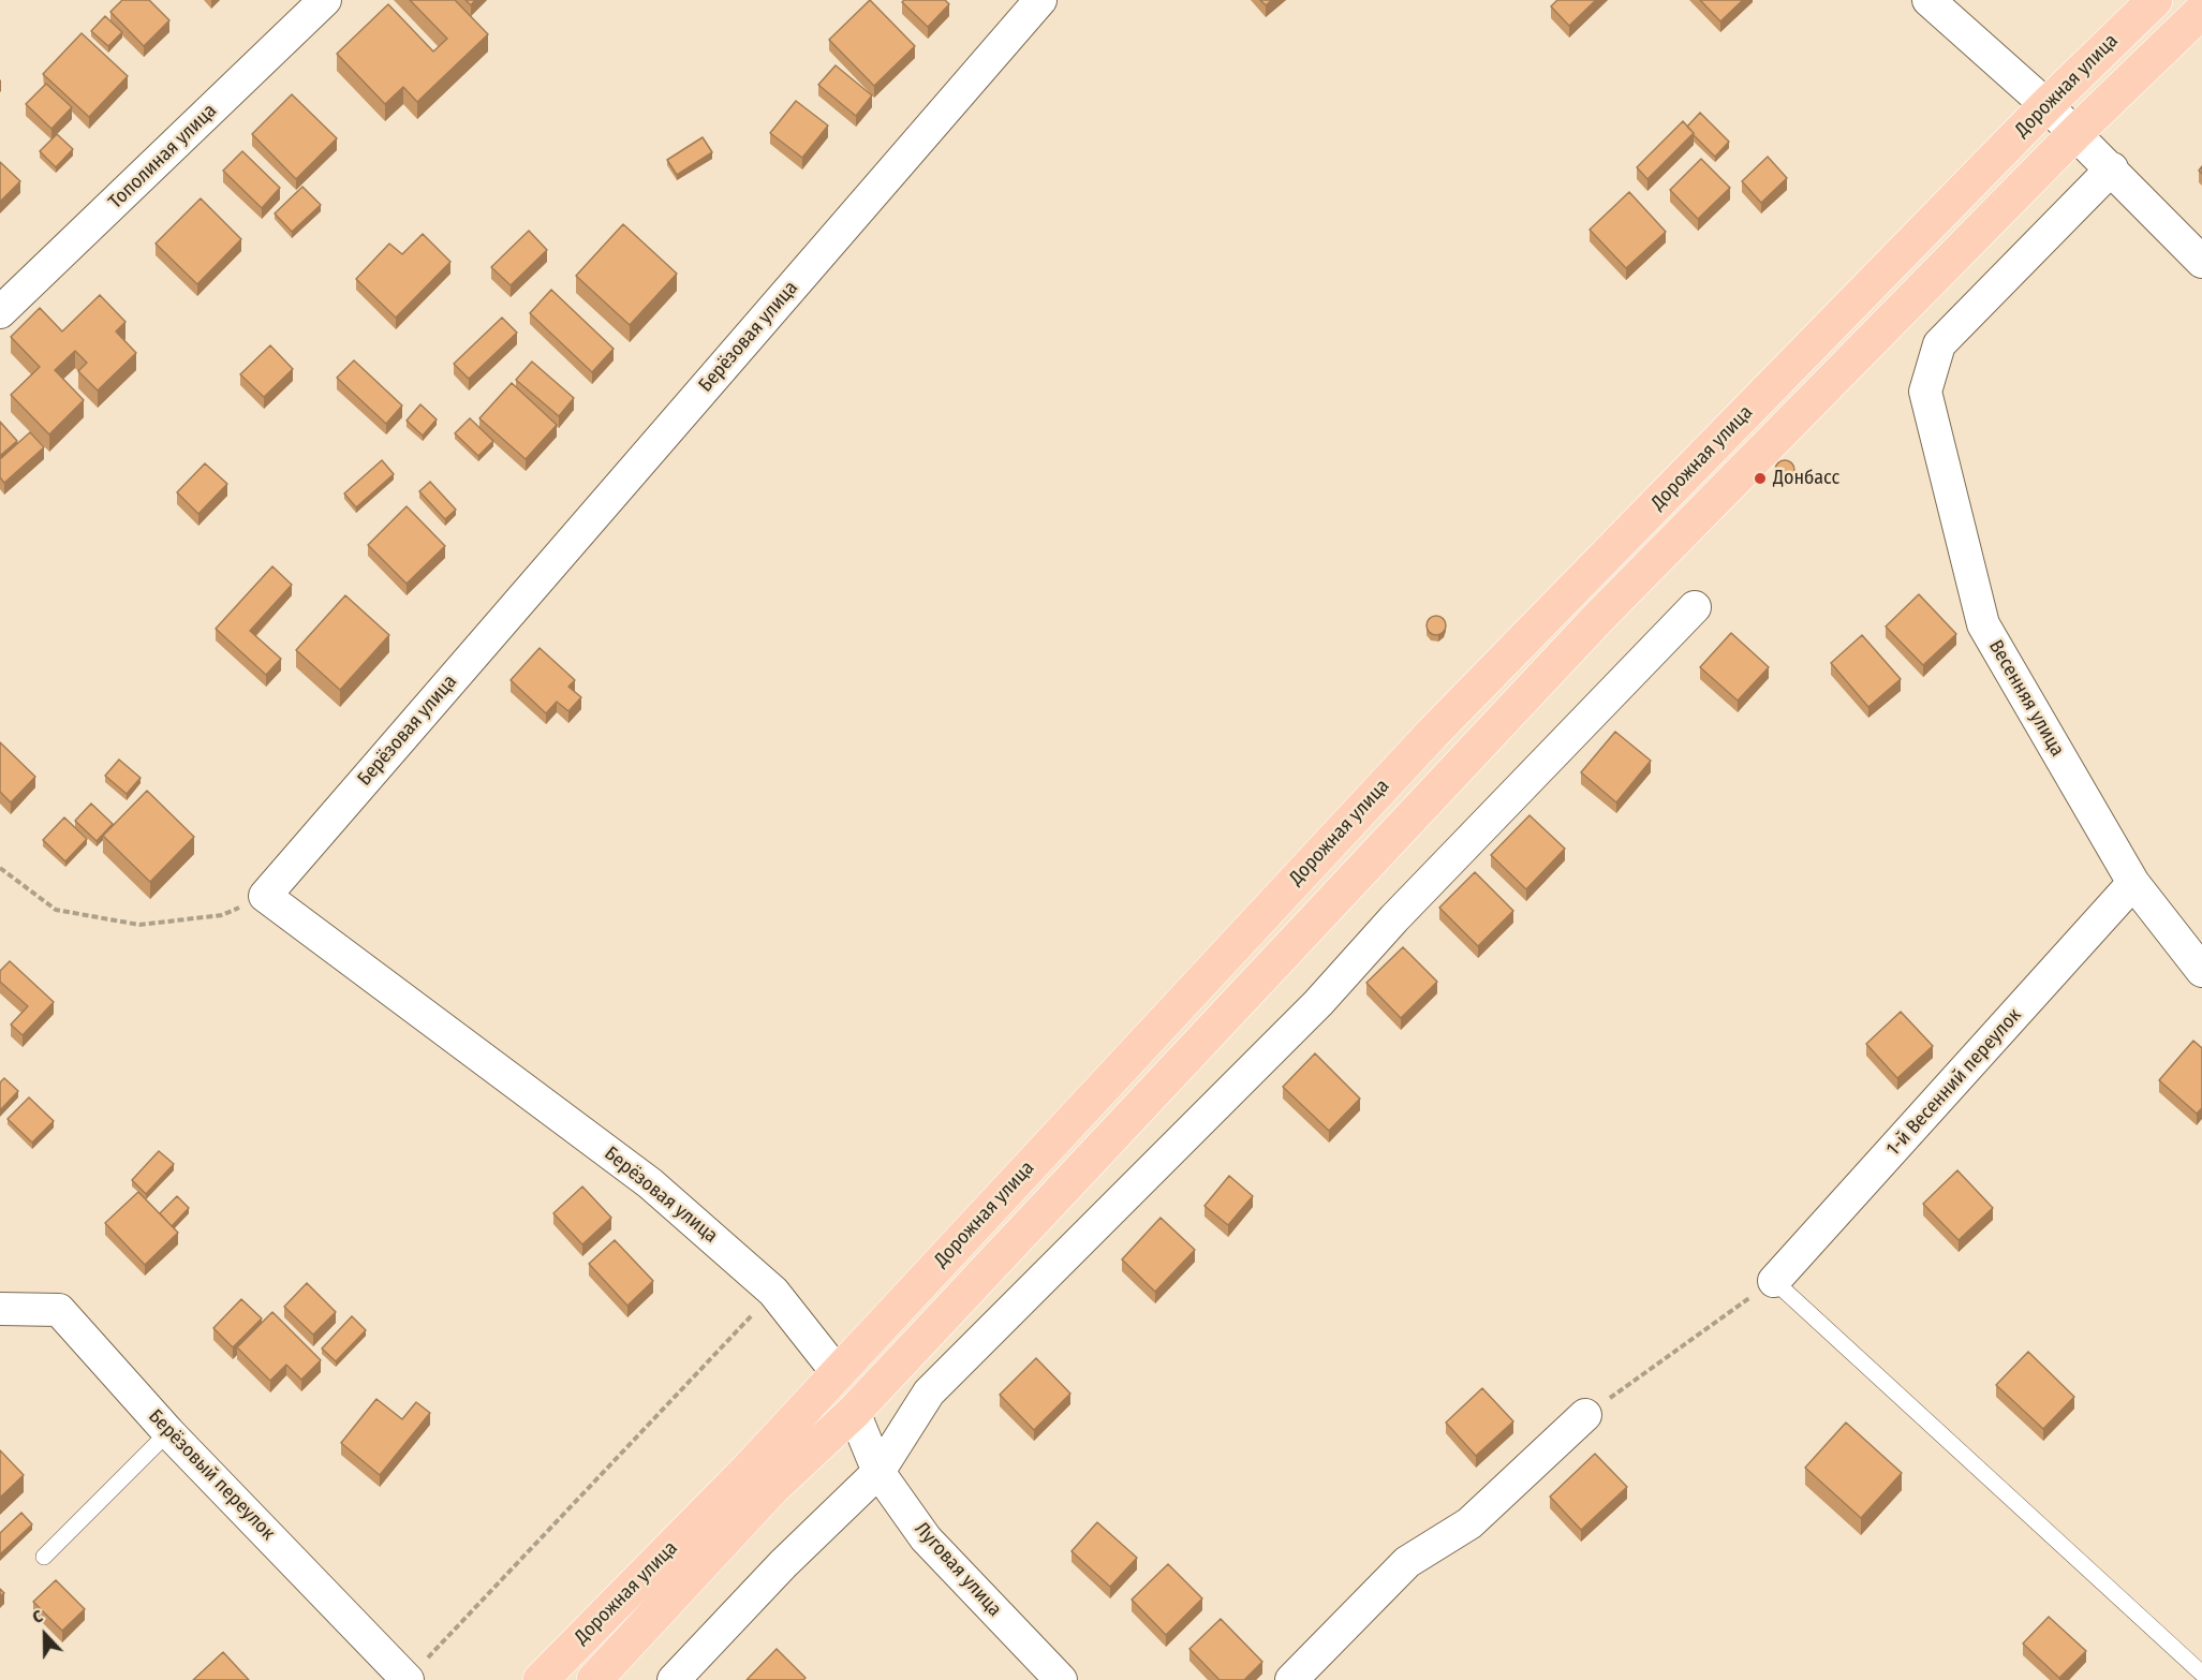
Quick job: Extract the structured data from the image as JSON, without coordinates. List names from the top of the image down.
{
  "streets": {
    "main road": ["Дорожная улица"],
    "street": [
      "Тополиная улица",
      "Берёзовая улица",
      "Весенняя улица",
      "1-й Весенний переулок",
      "Берёзовый переулок",
      "Луговая улица"
    ]
  },
  "crossings": [
    ["Дорожная улица", "Берёзовая улица"],
    ["Дорожная улица", "Луговая улица"],
    ["Весенняя улица", "1-й Весенний переулок"]
  ],
  "places": ["Донбасс"],
  "north": "top"
}
